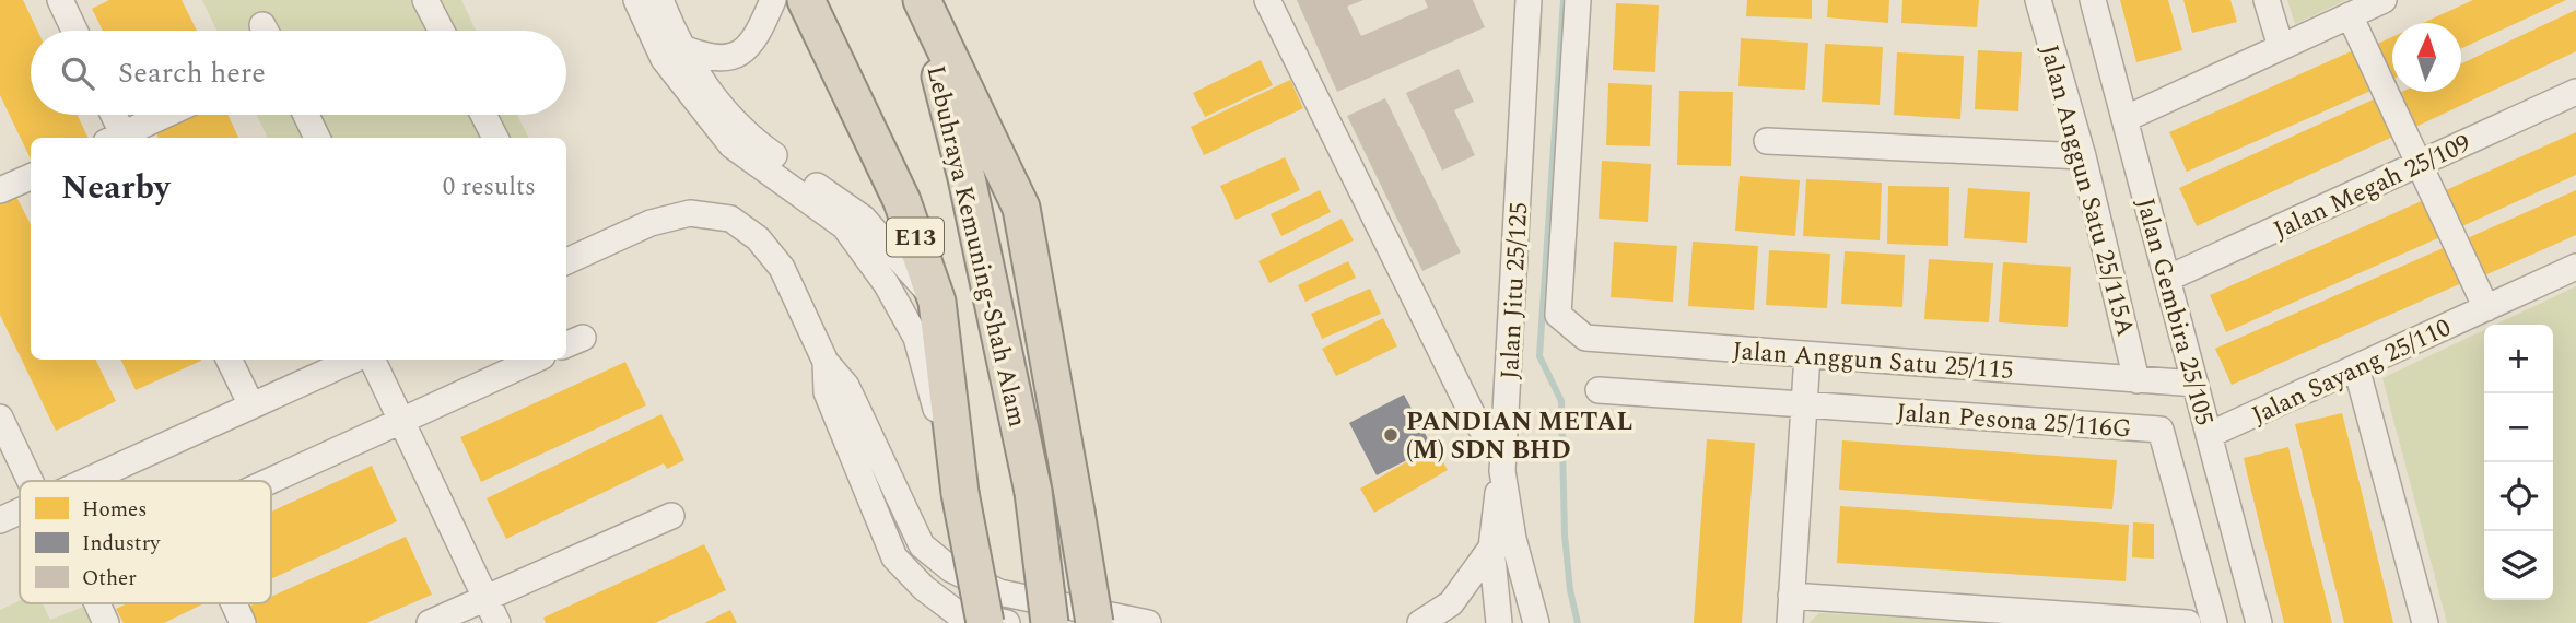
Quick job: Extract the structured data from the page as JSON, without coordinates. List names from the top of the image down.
{
  "streets": {
    "highway": ["E13", "Lebuhraya Kemuning-Shah Alam"],
    "street": [
      "Jalan Megah 25/109",
      "Jalan Anggun Satu 25/115A",
      "Jalan Jitu 25/125",
      "Jalan Gembira 25/105",
      "Jalan Anggun Satu 25/115",
      "Jalan Sayang 25/110",
      "Jalan Pesona 25/116G"
    ]
  },
  "crossings": [
    ["Jalan Megah 25/109", "Jalan Gembira 25/105"],
    ["Jalan Anggun Satu 25/115A", "Jalan Anggun Satu 25/115"],
    ["E13", "Lebuhraya Kemuning-Shah Alam"],
    ["Jalan Gembira 25/105", "Jalan Anggun Satu 25/115"],
    ["Jalan Gembira 25/105", "Jalan Sayang 25/110"]
  ],
  "places": ["PANDIAN METAL (M) SDN BHD"],
  "legend": ["Homes", "Industry", "Other"],
  "north": "top",
  "page": {
    "search": "Search here",
    "heading": ["Nearby", "0 results"],
    "map_buttons": ["+", "−"]
  }
}
